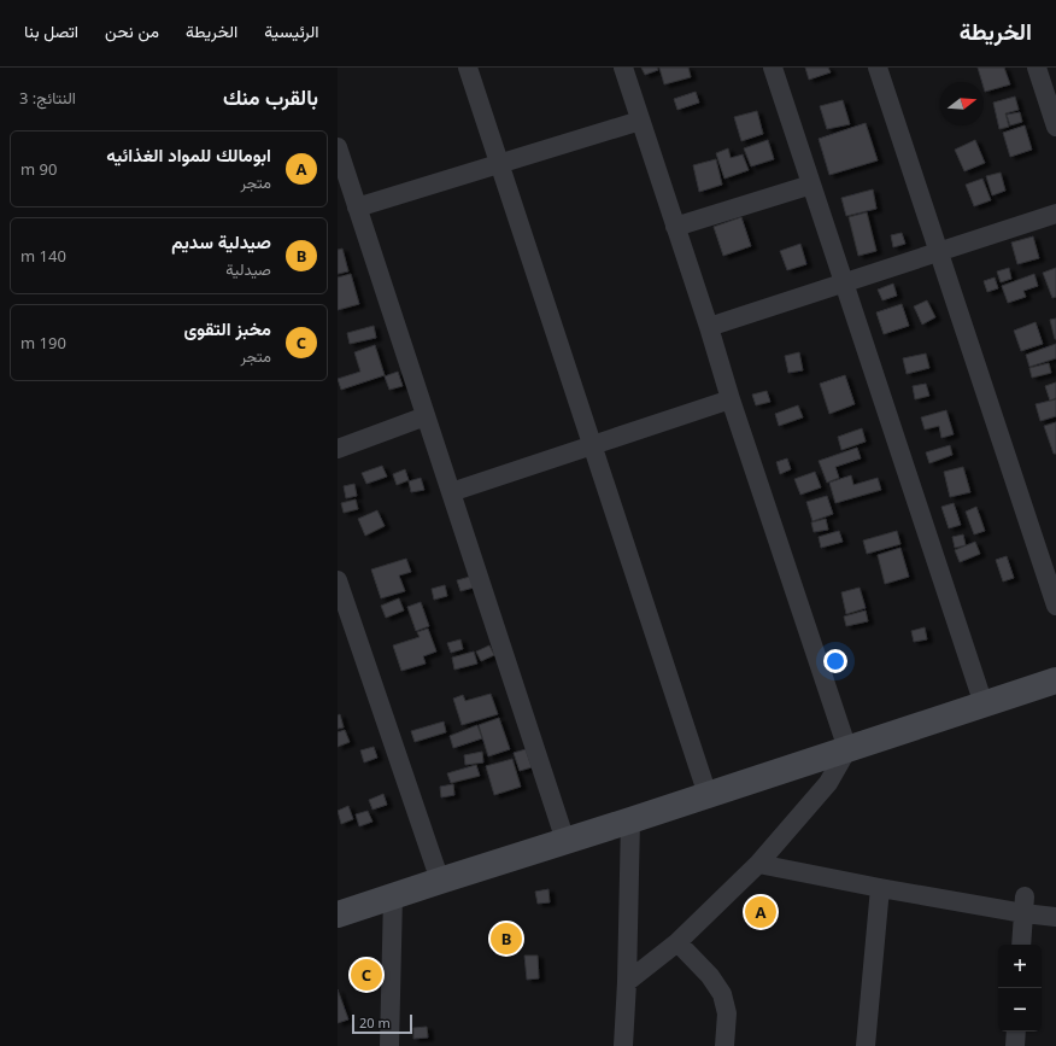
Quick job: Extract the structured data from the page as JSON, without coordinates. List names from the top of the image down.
{
  "scale_bar": "20 m",
  "north": "right",
  "page": {
    "header": "الخريطة",
    "nav": [
      "الرئيسية",
      "الخريطة",
      "من نحن",
      "اتصل بنا"
    ],
    "heading": ["بالقرب منك", "النتائج: 3"],
    "list": [
      {
        "mark": "A",
        "name": "ابومالك للمواد الغذائيه",
        "note": "متجر",
        "value": "90 m"
      },
      {
        "mark": "B",
        "name": "صيدلية سديم",
        "note": "صيدلية",
        "value": "140 m"
      },
      {
        "mark": "C",
        "name": "مخبز التقوى",
        "note": "متجر",
        "value": "190 m"
      }
    ],
    "pins": ["A", "B", "C"],
    "map_buttons": ["+", "−"],
    "scale": "20 m"
  }
}
